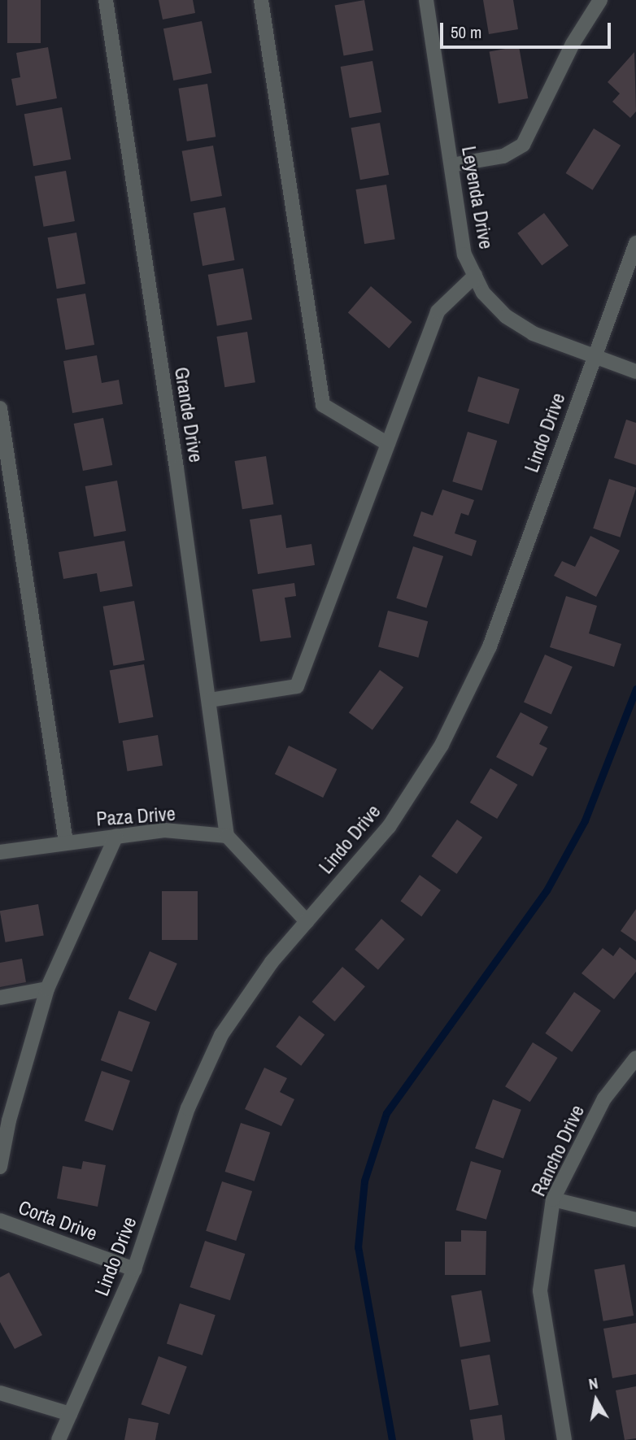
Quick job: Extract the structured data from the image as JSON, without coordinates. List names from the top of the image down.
{
  "streets": {
    "street": [
      "Leyenda Drive",
      "Grande Drive",
      "Lindo Drive",
      "Paza Drive",
      "Rancho Drive",
      "Corta Drive"
    ]
  },
  "crossings": [
    ["Leyenda Drive", "Lindo Drive"],
    ["Grande Drive", "Paza Drive"],
    ["Lindo Drive", "Corta Drive"]
  ],
  "scale_bar": "50 m",
  "north": "top"
}
